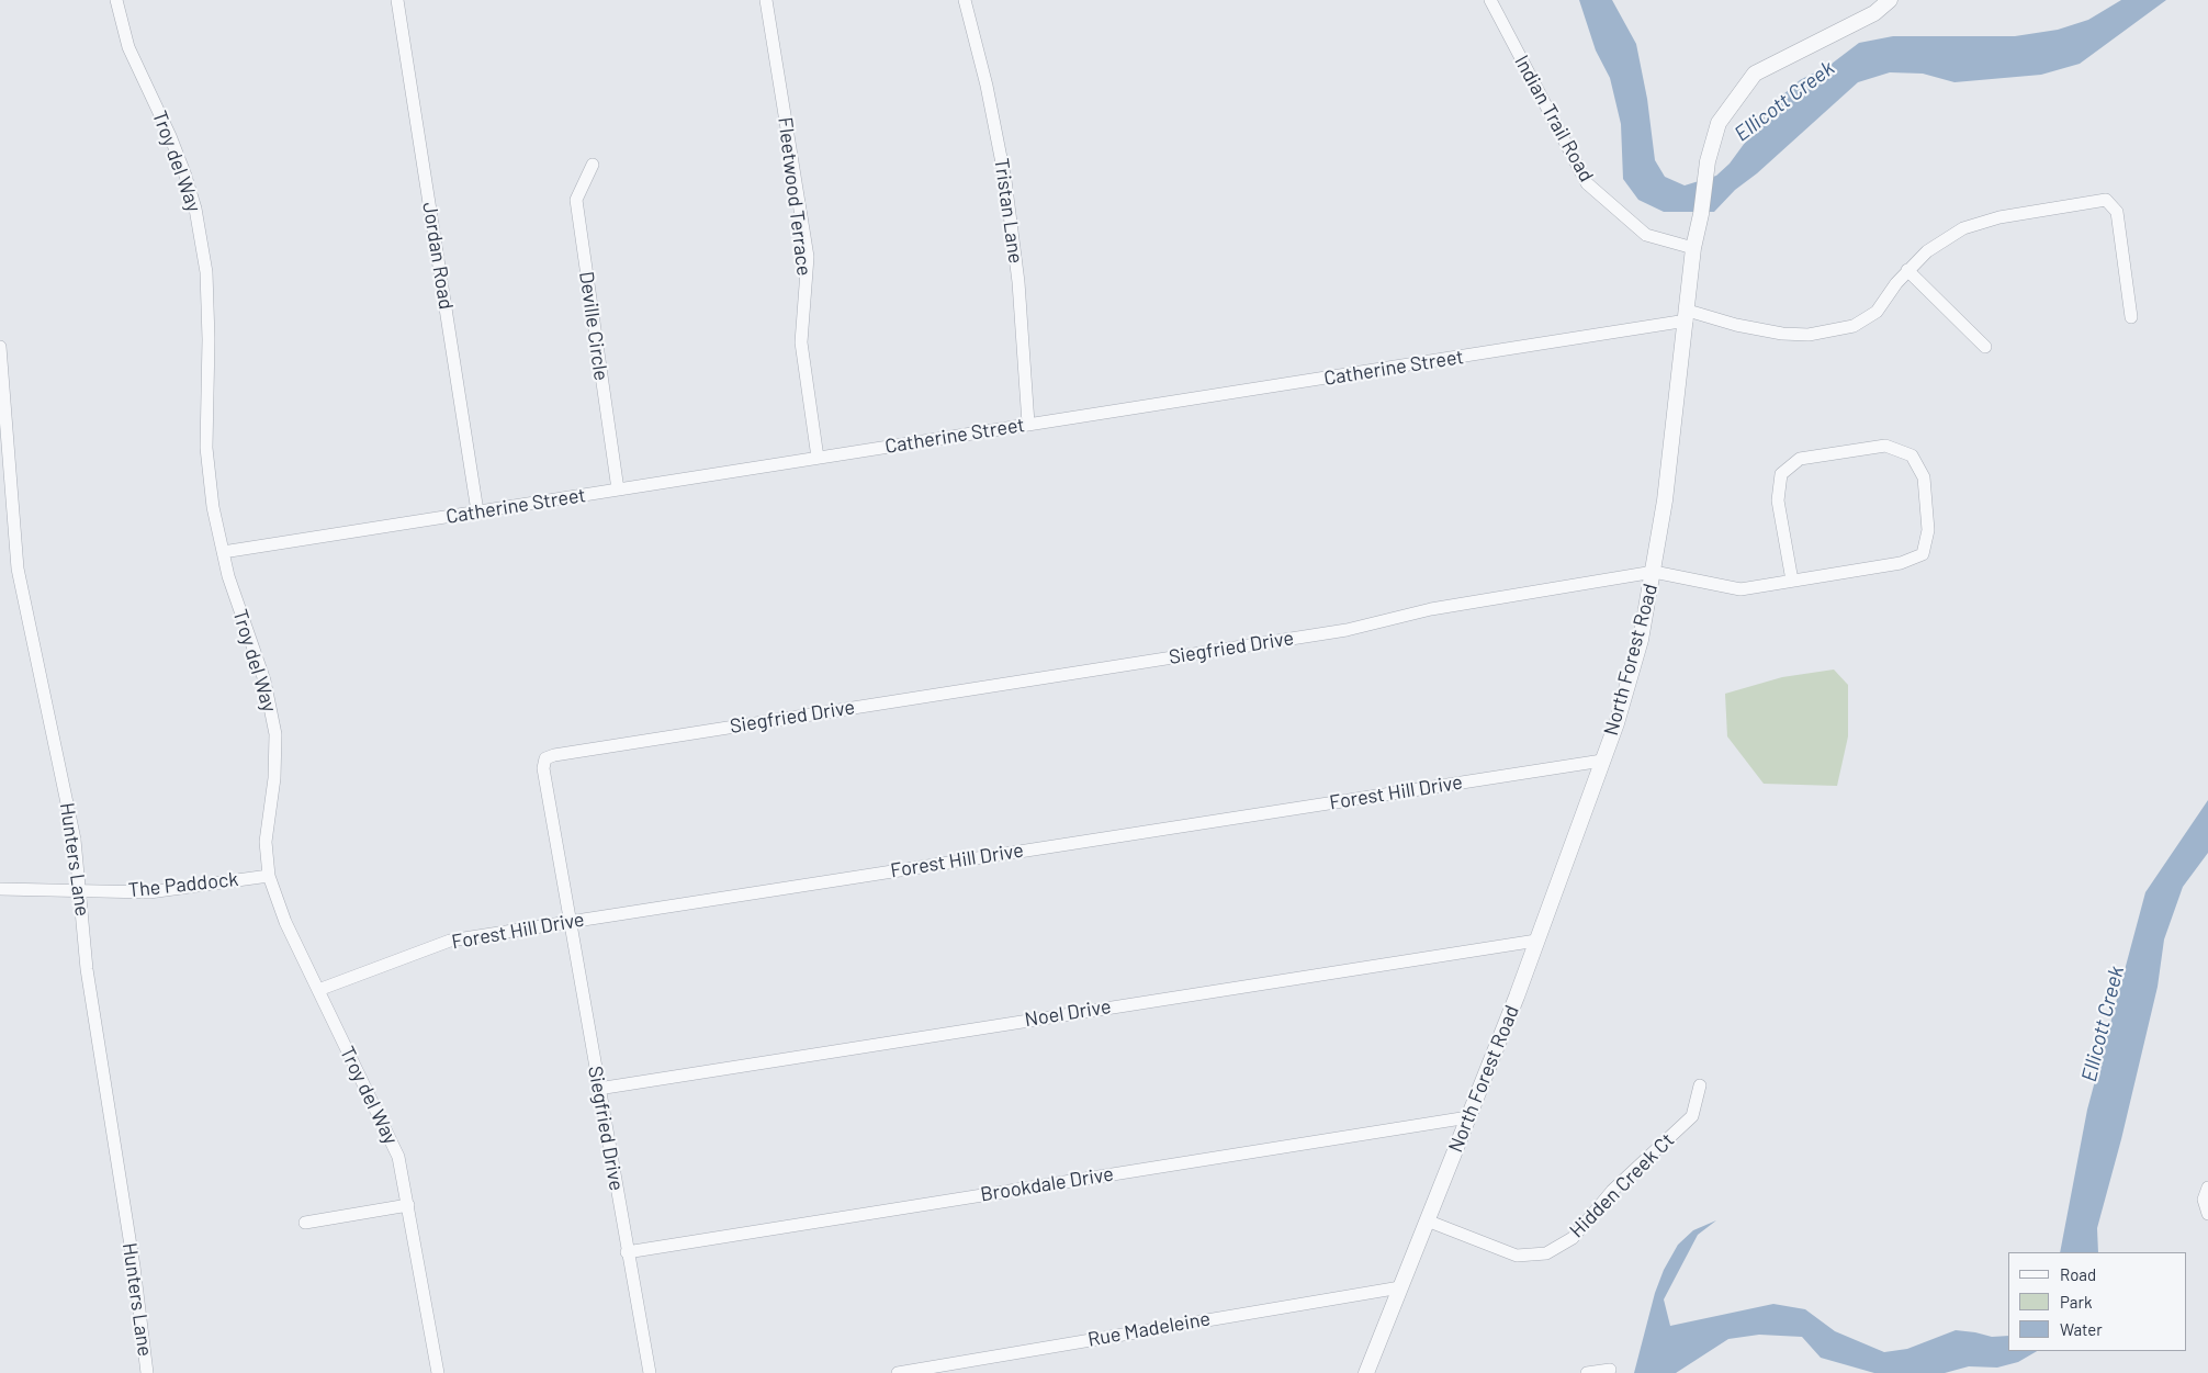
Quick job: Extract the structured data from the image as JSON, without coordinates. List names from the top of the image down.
{
  "streets": {
    "street": [
      "Indian Trail Road",
      "Troy del Way",
      "Fleetwood Terrace",
      "Tristan Lane",
      "Jordan Road",
      "Deville Circle",
      "Catherine Street",
      "Siegfried Drive",
      "North Forest Road",
      "Forest Hill Drive",
      "Hunters Lane",
      "The Paddock",
      "Noel Drive",
      "Brookdale Drive",
      "Hidden Creek Ct",
      "Rue Madeleine"
    ]
  },
  "crossings": [
    ["Indian Trail Road", "North Forest Road"],
    ["Troy del Way", "Catherine Street"],
    ["Troy del Way", "Forest Hill Drive"],
    ["Troy del Way", "The Paddock"],
    ["Fleetwood Terrace", "Catherine Street"],
    ["Tristan Lane", "Catherine Street"],
    ["Jordan Road", "Catherine Street"],
    ["Deville Circle", "Catherine Street"],
    ["Catherine Street", "North Forest Road"],
    ["Siegfried Drive", "North Forest Road"],
    ["Siegfried Drive", "Forest Hill Drive"],
    ["Siegfried Drive", "Noel Drive"],
    ["Siegfried Drive", "Brookdale Drive"],
    ["North Forest Road", "Forest Hill Drive"],
    ["North Forest Road", "Noel Drive"],
    ["North Forest Road", "Brookdale Drive"],
    ["North Forest Road", "Hidden Creek Ct"],
    ["North Forest Road", "Rue Madeleine"],
    ["Hunters Lane", "The Paddock"]
  ],
  "water": ["Ellicott Creek"],
  "legend": ["Road", "Park", "Water"]
}
